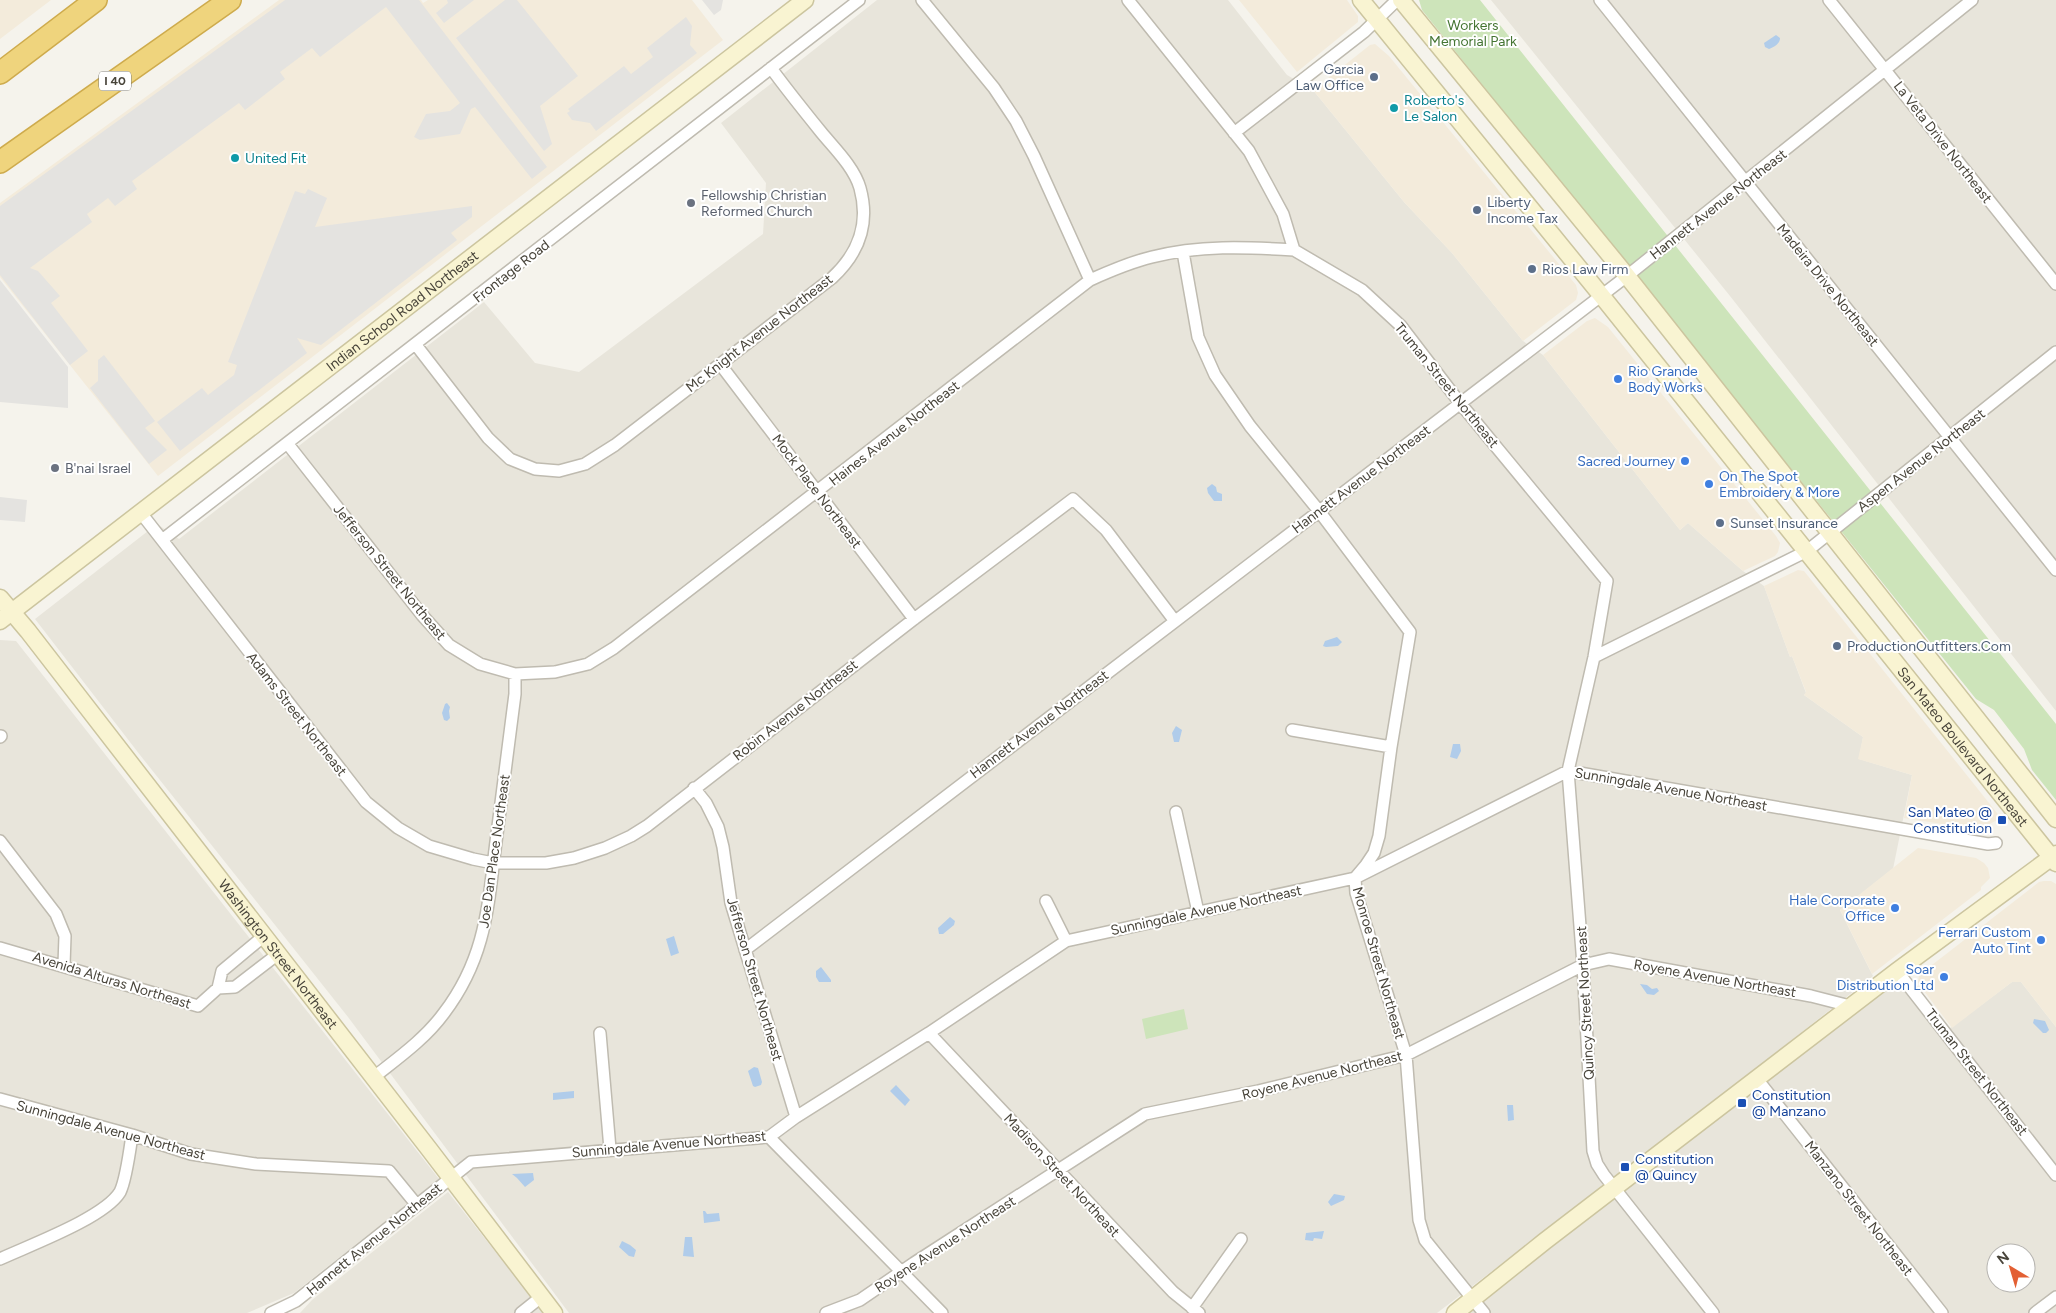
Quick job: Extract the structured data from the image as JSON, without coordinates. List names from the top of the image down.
{
  "streets": {
    "highway": ["I 40"],
    "street": [
      "La Veta Drive Northeast",
      "Hannett Avenue Northeast",
      "Frontage Road",
      "Madeira Drive Northeast",
      "Indian School Road Northeast",
      "Mc Knight Avenue Northeast",
      "Truman Street Northeast",
      "Haines Avenue Northeast",
      "Aspen Avenue Northeast",
      "Mock Place Northeast",
      "Jefferson Street Northeast",
      "Robin Avenue Northeast",
      "Adams Street Northeast",
      "San Mateo Boulevard Northeast",
      "Sunningdale Avenue Northeast",
      "Joe Dan Place Northeast",
      "Washington Street Northeast",
      "Monroe Street Northeast",
      "Royene Avenue Northeast",
      "Avenida Alturas Northeast",
      "Quincy Street Northeast",
      "Madison Street Northeast",
      "Manzano Street Northeast"
    ]
  },
  "crossings": [
    ["La Veta Drive Northeast", "Hannett Avenue Northeast"],
    ["Hannett Avenue Northeast", "Madeira Drive Northeast"],
    ["Hannett Avenue Northeast", "Truman Street Northeast"],
    ["Hannett Avenue Northeast", "Jefferson Street Northeast"],
    ["Hannett Avenue Northeast", "Robin Avenue Northeast"],
    ["Hannett Avenue Northeast", "San Mateo Boulevard Northeast"],
    ["Hannett Avenue Northeast", "Sunningdale Avenue Northeast"],
    ["Hannett Avenue Northeast", "Washington Street Northeast"],
    ["Hannett Avenue Northeast", "Monroe Street Northeast"],
    ["Frontage Road", "Mc Knight Avenue Northeast"],
    ["Frontage Road", "Jefferson Street Northeast"],
    ["Frontage Road", "Adams Street Northeast"],
    ["Madeira Drive Northeast", "Aspen Avenue Northeast"],
    ["Indian School Road Northeast", "Adams Street Northeast"],
    ["Indian School Road Northeast", "Washington Street Northeast"],
    ["Mc Knight Avenue Northeast", "Mock Place Northeast"],
    ["Truman Street Northeast", "Haines Avenue Northeast"],
    ["Truman Street Northeast", "Aspen Avenue Northeast"],
    ["Truman Street Northeast", "Quincy Street Northeast"],
    ["Haines Avenue Northeast", "Mock Place Northeast"],
    ["Haines Avenue Northeast", "Jefferson Street Northeast"],
    ["Haines Avenue Northeast", "Joe Dan Place Northeast"],
    ["Aspen Avenue Northeast", "San Mateo Boulevard Northeast"],
    ["Aspen Avenue Northeast", "Quincy Street Northeast"],
    ["Mock Place Northeast", "Robin Avenue Northeast"],
    ["Jefferson Street Northeast", "Robin Avenue Northeast"],
    ["Jefferson Street Northeast", "Sunningdale Avenue Northeast"],
    ["Jefferson Street Northeast", "Joe Dan Place Northeast"],
    ["Robin Avenue Northeast", "Adams Street Northeast"],
    ["Robin Avenue Northeast", "Joe Dan Place Northeast"],
    ["Adams Street Northeast", "Joe Dan Place Northeast"],
    ["Sunningdale Avenue Northeast", "Washington Street Northeast"],
    ["Sunningdale Avenue Northeast", "Monroe Street Northeast"],
    ["Sunningdale Avenue Northeast", "Quincy Street Northeast"],
    ["Sunningdale Avenue Northeast", "Madison Street Northeast"],
    ["Joe Dan Place Northeast", "Washington Street Northeast"],
    ["Washington Street Northeast", "Avenida Alturas Northeast"],
    ["Monroe Street Northeast", "Royene Avenue Northeast"],
    ["Royene Avenue Northeast", "Quincy Street Northeast"],
    ["Royene Avenue Northeast", "Madison Street Northeast"]
  ],
  "parks": ["Workers Memorial Park"],
  "places": {
    "other": [
      "Garcia Law Office",
      "Roberto's Le Salon",
      "United Fit",
      "Fellowship Christian Reformed Church",
      "Liberty Income Tax",
      "Rios Law Firm",
      "Rio Grande Body Works",
      "Sacred Journey",
      "B'nai Israel",
      "On The Spot Embroidery & More",
      "Sunset Insurance",
      "ProductionOutfitters.Com",
      "Hale Corporate Office",
      "Ferrari Custom Auto Tint",
      "Soar Distribution Ltd"
    ],
    "transit": ["San Mateo @ Constitution", "Constitution @ Manzano", "Constitution @ Quincy"]
  },
  "north": "top left"
}
